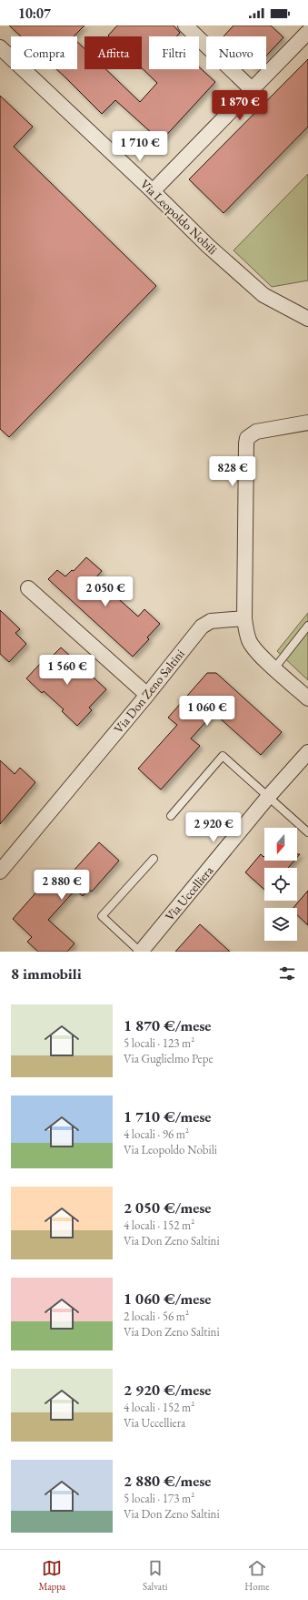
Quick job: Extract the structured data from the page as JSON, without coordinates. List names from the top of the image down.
{
  "streets": {
    "street": ["Via Leopoldo Nobili", "Via Don Zeno Saltini", "Via Uccelliera"]
  },
  "north": "bottom",
  "page": {
    "status": "10:07",
    "chip": [
      "Compra",
      "Affitta",
      "Filtri",
      "Nuovo"
    ],
    "price": [
      "1 870 €",
      "1 710 €",
      "828 €",
      "2 050 €",
      "1 560 €",
      "1 060 €",
      "2 920 €",
      "2 880 €"
    ],
    "heading": "8 immobili",
    "list": [
      {
        "name": "1 870 €/mese",
        "note": "5 locali · 123 m² · Via Guglielmo Pepe"
      },
      {
        "name": "1 710 €/mese",
        "note": "4 locali · 96 m² · Via Leopoldo Nobili"
      },
      {
        "name": "2 050 €/mese",
        "note": "4 locali · 152 m² · Via Don Zeno Saltini"
      },
      {
        "name": "1 060 €/mese",
        "note": "2 locali · 56 m² · Via Don Zeno Saltini"
      },
      {
        "name": "2 920 €/mese",
        "note": "4 locali · 152 m² · Via Uccelliera"
      },
      {
        "name": "2 880 €/mese",
        "note": "5 locali · 173 m² · Via Don Zeno Saltini"
      }
    ],
    "tabs": ["Mappa", "Salvati", "Home"]
  }
}
